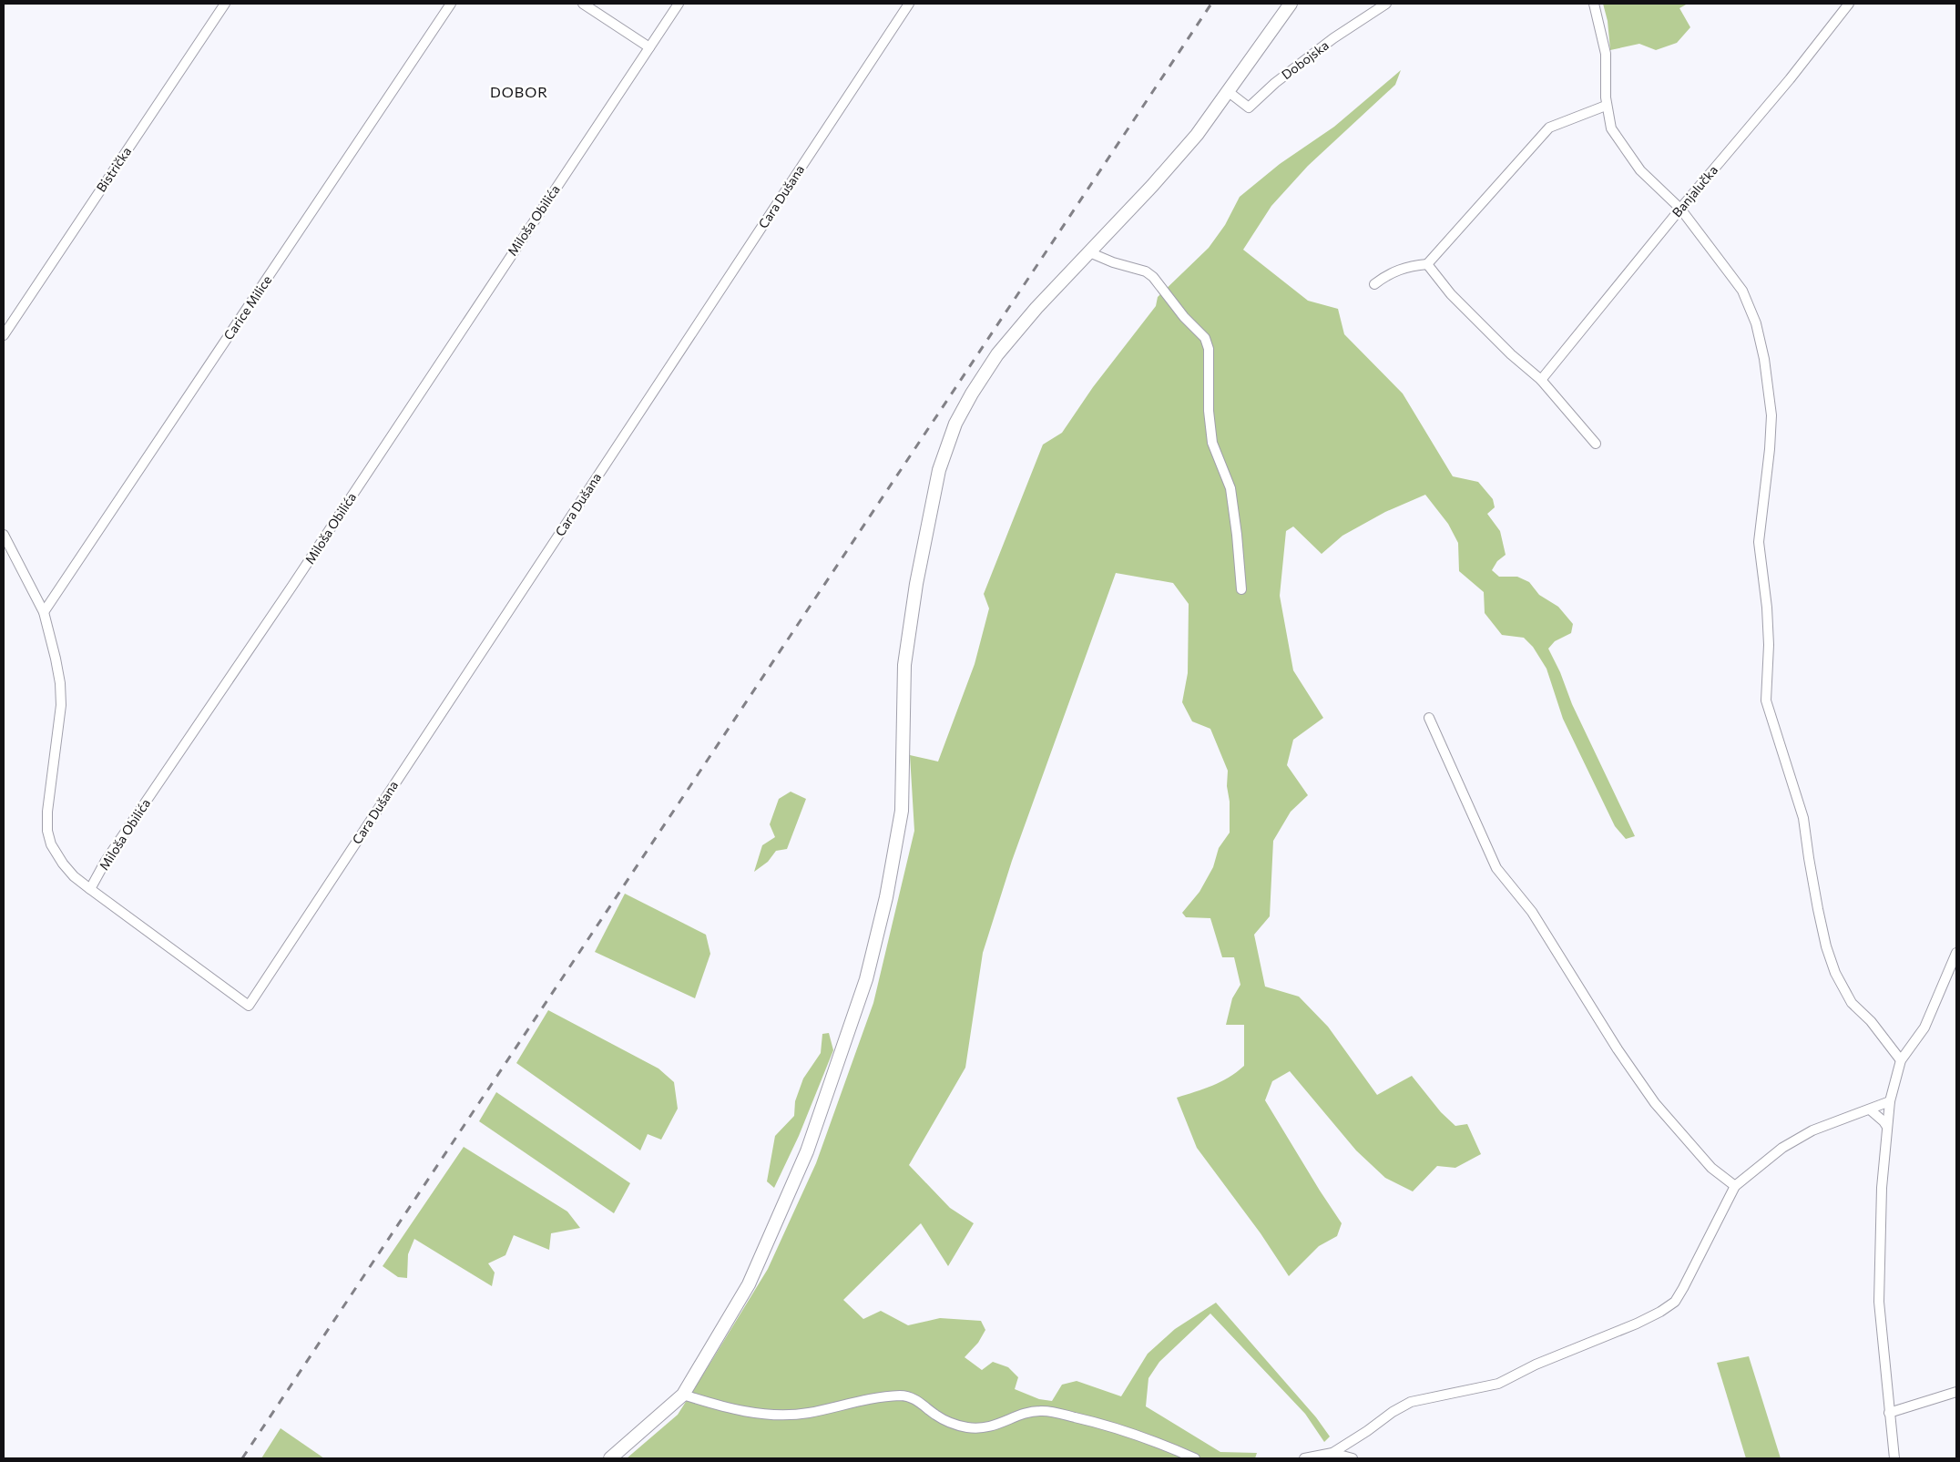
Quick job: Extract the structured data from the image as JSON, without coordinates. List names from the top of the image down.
{
  "streets": {
    "street": [
      "Dobojska",
      "Bistrička",
      "Banjalučka",
      "Cara Dušana",
      "Miloša Obilića",
      "Carice Milice"
    ]
  },
  "crossings": [
    ["Cara Dušana", "Miloša Obilića"]
  ],
  "districts": ["DOBOR"]
}
